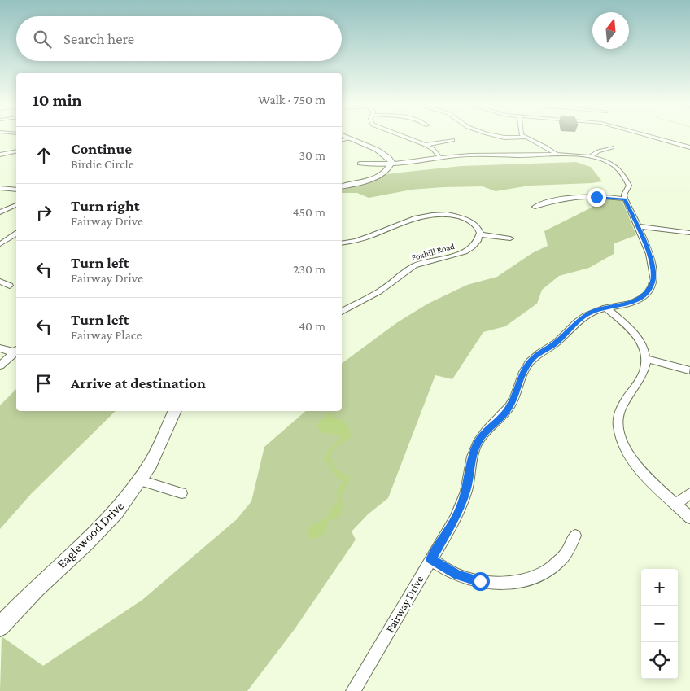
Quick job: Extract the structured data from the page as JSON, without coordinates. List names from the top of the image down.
{
  "streets": {
    "main road": ["Eaglewood Drive"],
    "street": ["Foxhill Road", "Fairway Drive"]
  },
  "north": "top",
  "page": {
    "search": "Search here",
    "heading": ["10 min", "Walk · 750 m"],
    "list": [
      ["Continue", "Birdie Circle", "30 m"],
      ["Turn right", "Fairway Drive", "450 m"],
      ["Turn left", "Fairway Drive", "230 m"],
      ["Turn left", "Fairway Place", "40 m"],
      "Arrive at destination"
    ],
    "map_buttons": ["+", "−"]
  }
}
